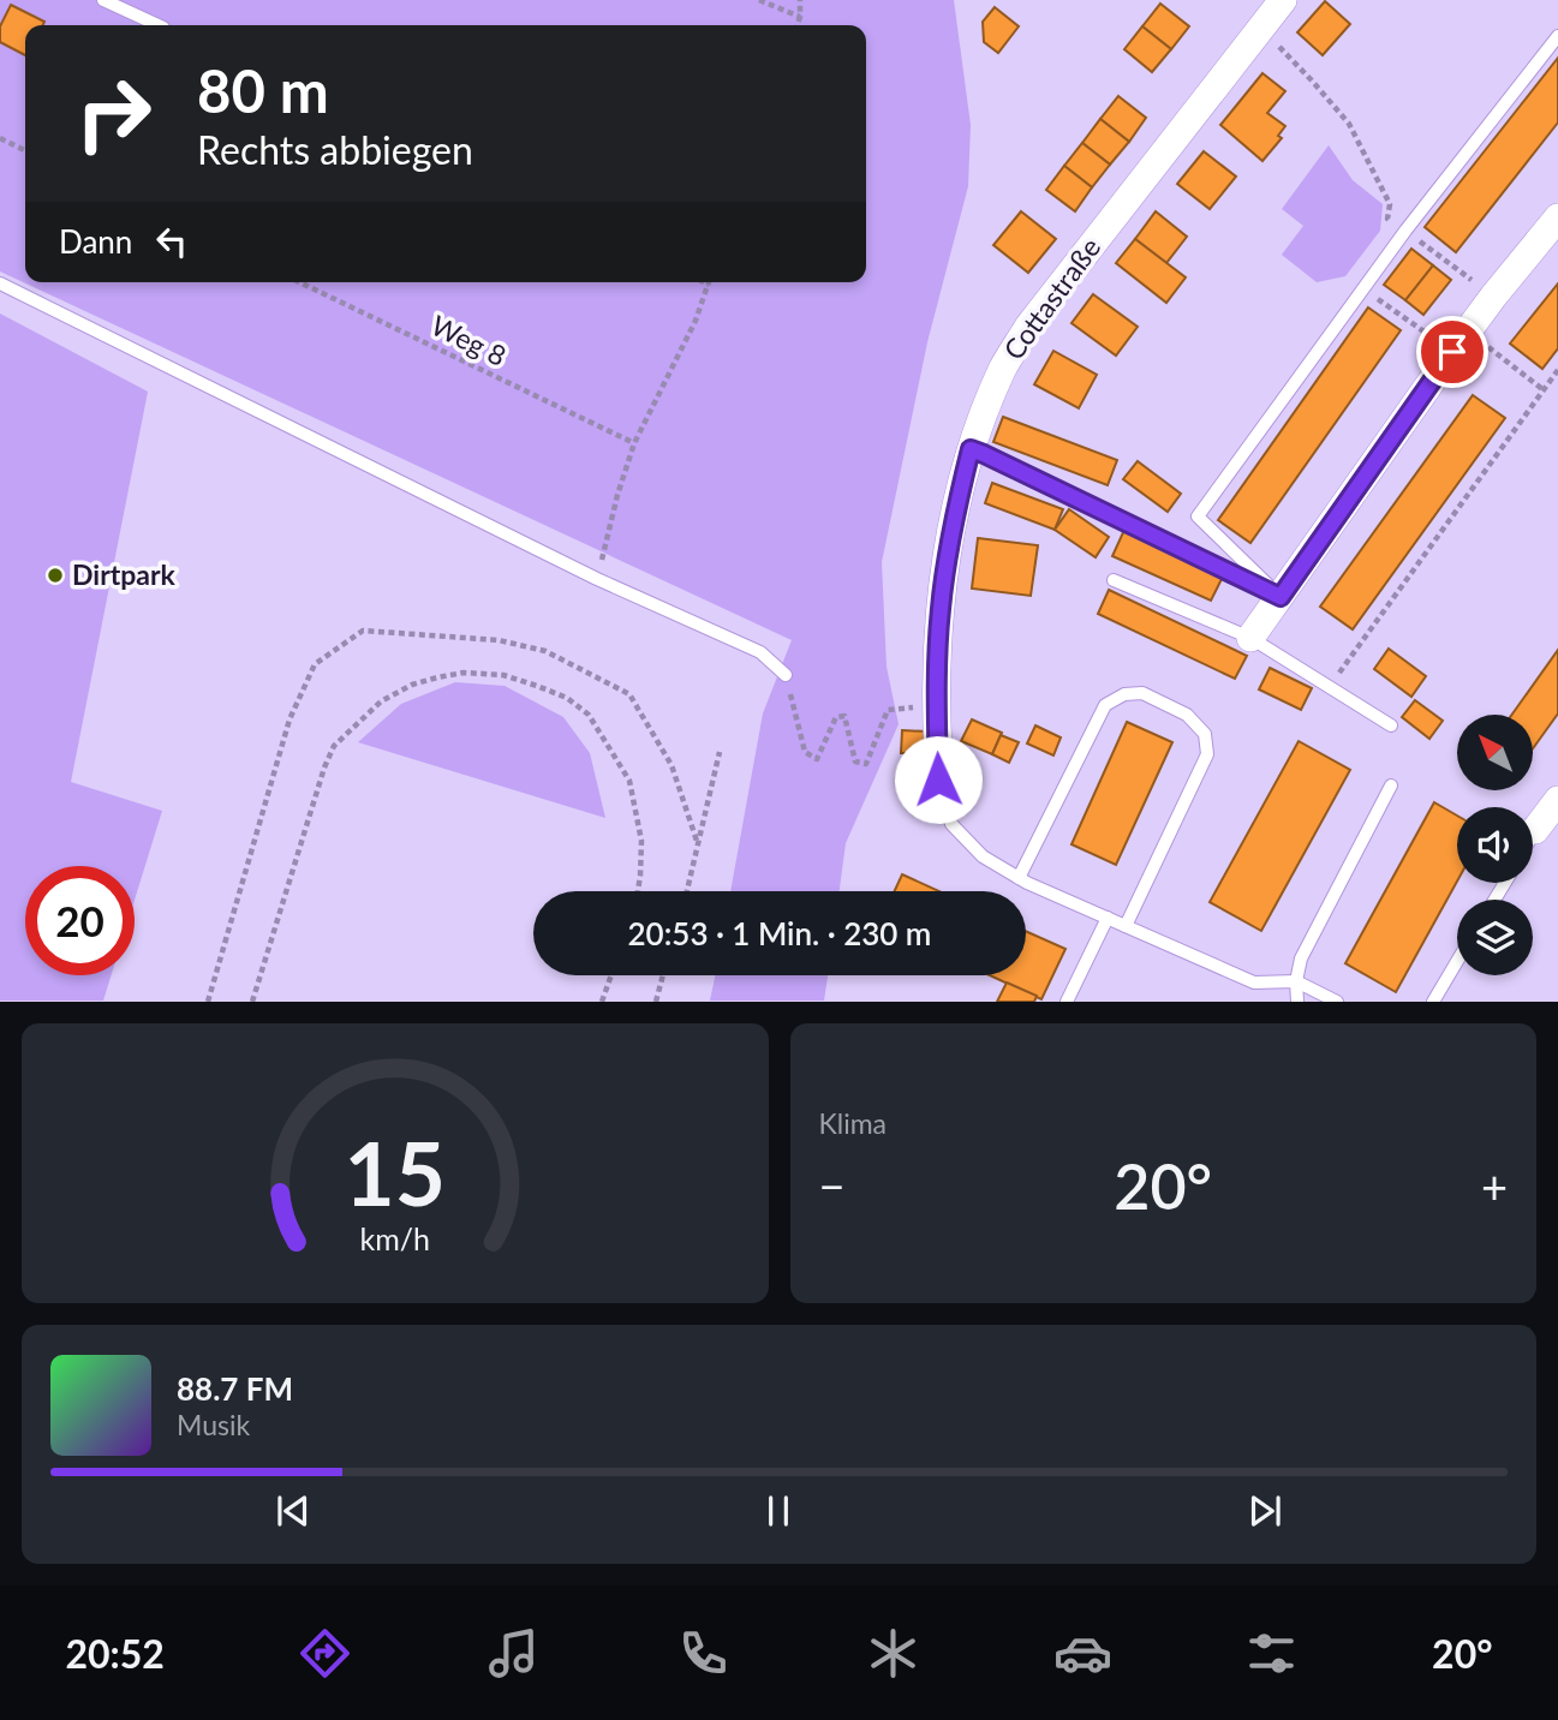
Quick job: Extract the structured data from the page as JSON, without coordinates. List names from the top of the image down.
{
  "streets": {
    "street": ["Cottastraße"],
    "path": ["Weg 8"]
  },
  "places": ["Dirtpark"],
  "north": "top left",
  "page": {
    "turn": ["80 m", "Rechts abbiegen"],
    "then": "Dann",
    "limit": "20",
    "trip": "20:53 · 1 Min. · 230 m",
    "tile": "Klima",
    "heat": ["−", "20°", "+"],
    "song": ["88.7 FM", "Musik"],
    "tabs": ["20:52", "20°"],
    "gauge": ["15", "km/h"]
  }
}
